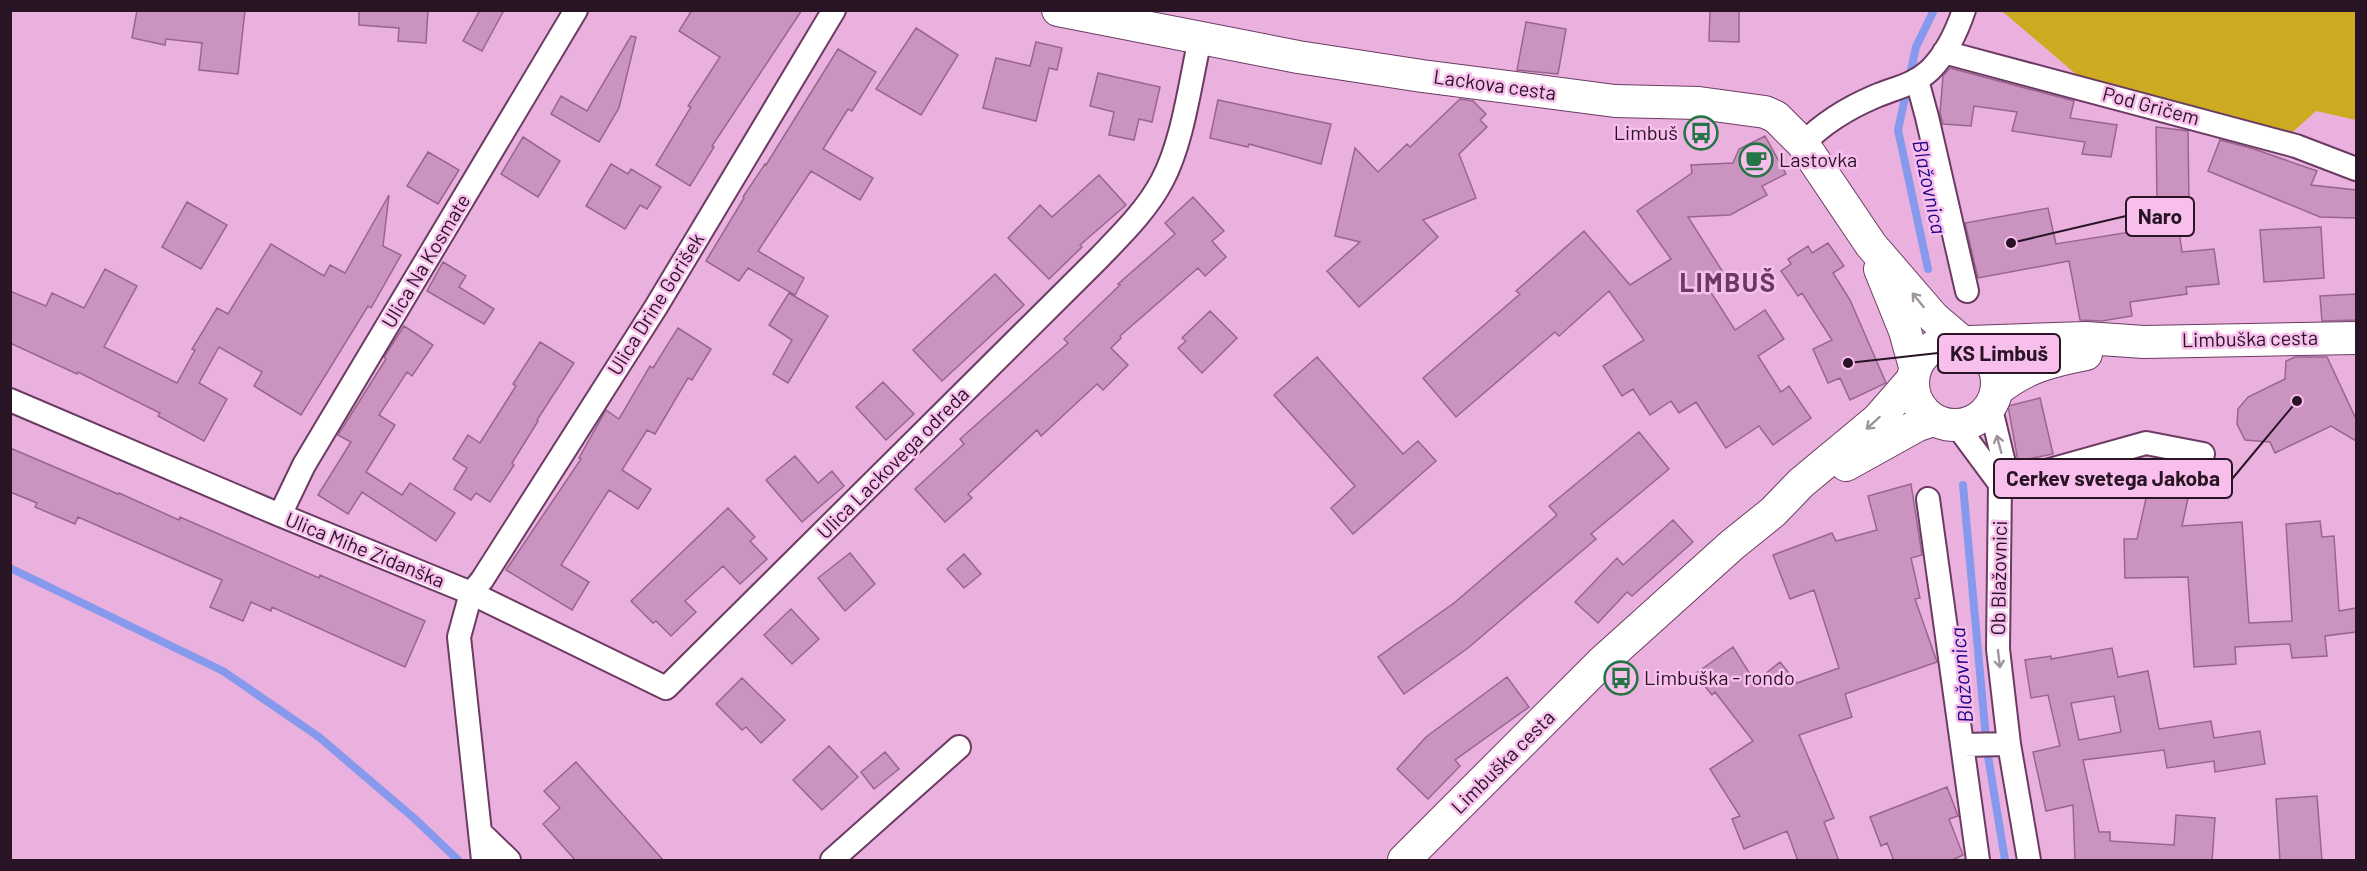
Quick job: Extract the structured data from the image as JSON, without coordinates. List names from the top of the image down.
{
  "streets": {
    "main road": ["Lackova cesta", "Limbuška cesta"],
    "street": [
      "Pod Gričem",
      "Ulica Na Kosmate",
      "Ulica Drine Gorišek",
      "Ulica Lackovega odreda",
      "Ulica Mihe Zidanška",
      "Ob Blažovnici"
    ]
  },
  "crossings": [
    ["Lackova cesta", "Ulica Lackovega odreda"],
    ["Ulica Na Kosmate", "Ulica Mihe Zidanška"],
    ["Ulica Drine Gorišek", "Ulica Lackovega odreda"],
    ["Ulica Drine Gorišek", "Ulica Mihe Zidanška"],
    ["Ulica Lackovega odreda", "Ulica Mihe Zidanška"]
  ],
  "districts": ["LIMBUŠ"],
  "water": ["Blažovnica"],
  "places": {
    "bus stop": ["Limbuš", "Limbuška - rondo"],
    "cafe": ["Lastovka"],
    "other": ["Naro", "KS Limbuš", "Cerkev svetega Jakoba"]
  }
}
